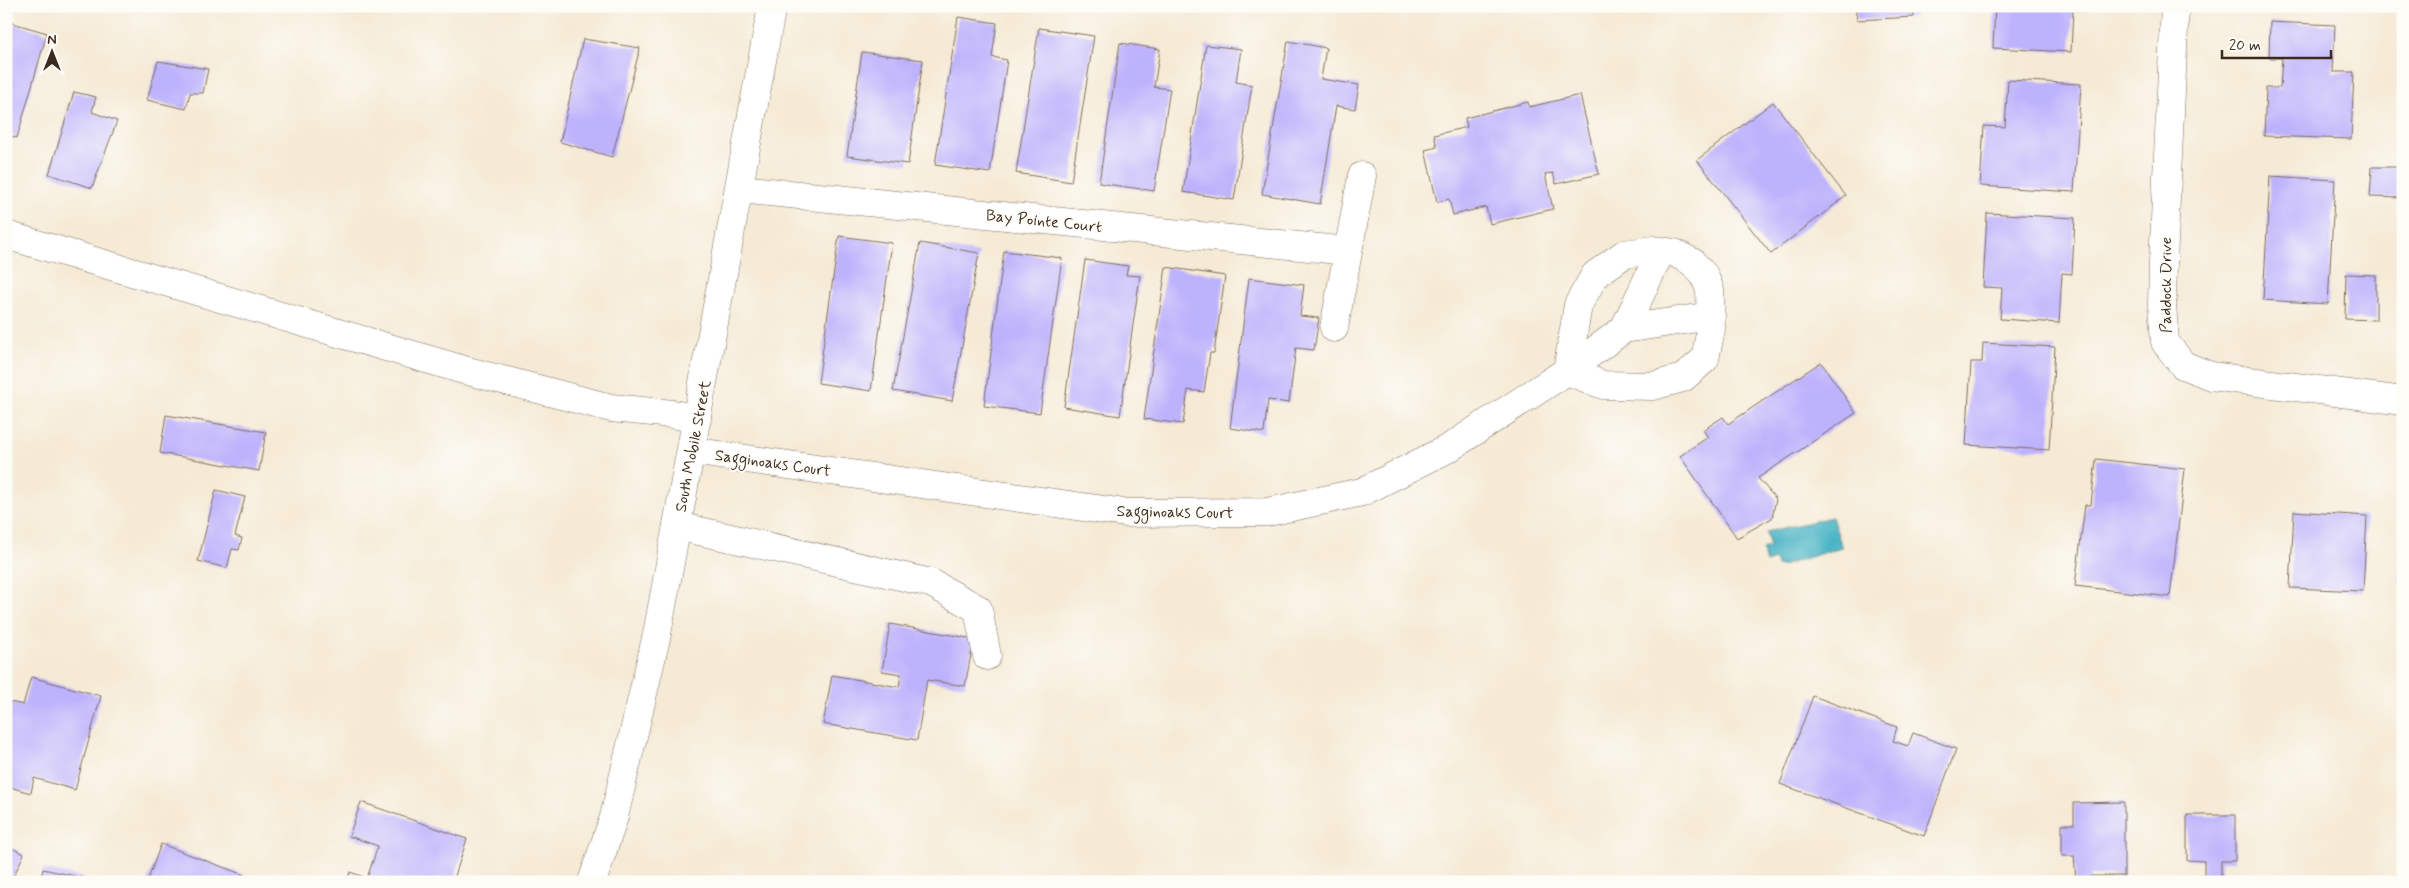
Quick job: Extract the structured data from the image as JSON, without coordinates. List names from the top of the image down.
{
  "streets": {
    "street": [
      "Bay Pointe Court",
      "Paddock Drive",
      "South Mobile Street",
      "Sagginoaks Court"
    ]
  },
  "crossings": [
    ["Bay Pointe Court", "South Mobile Street"],
    ["South Mobile Street", "Sagginoaks Court"]
  ],
  "scale_bar": "20 m",
  "north": "top"
}
